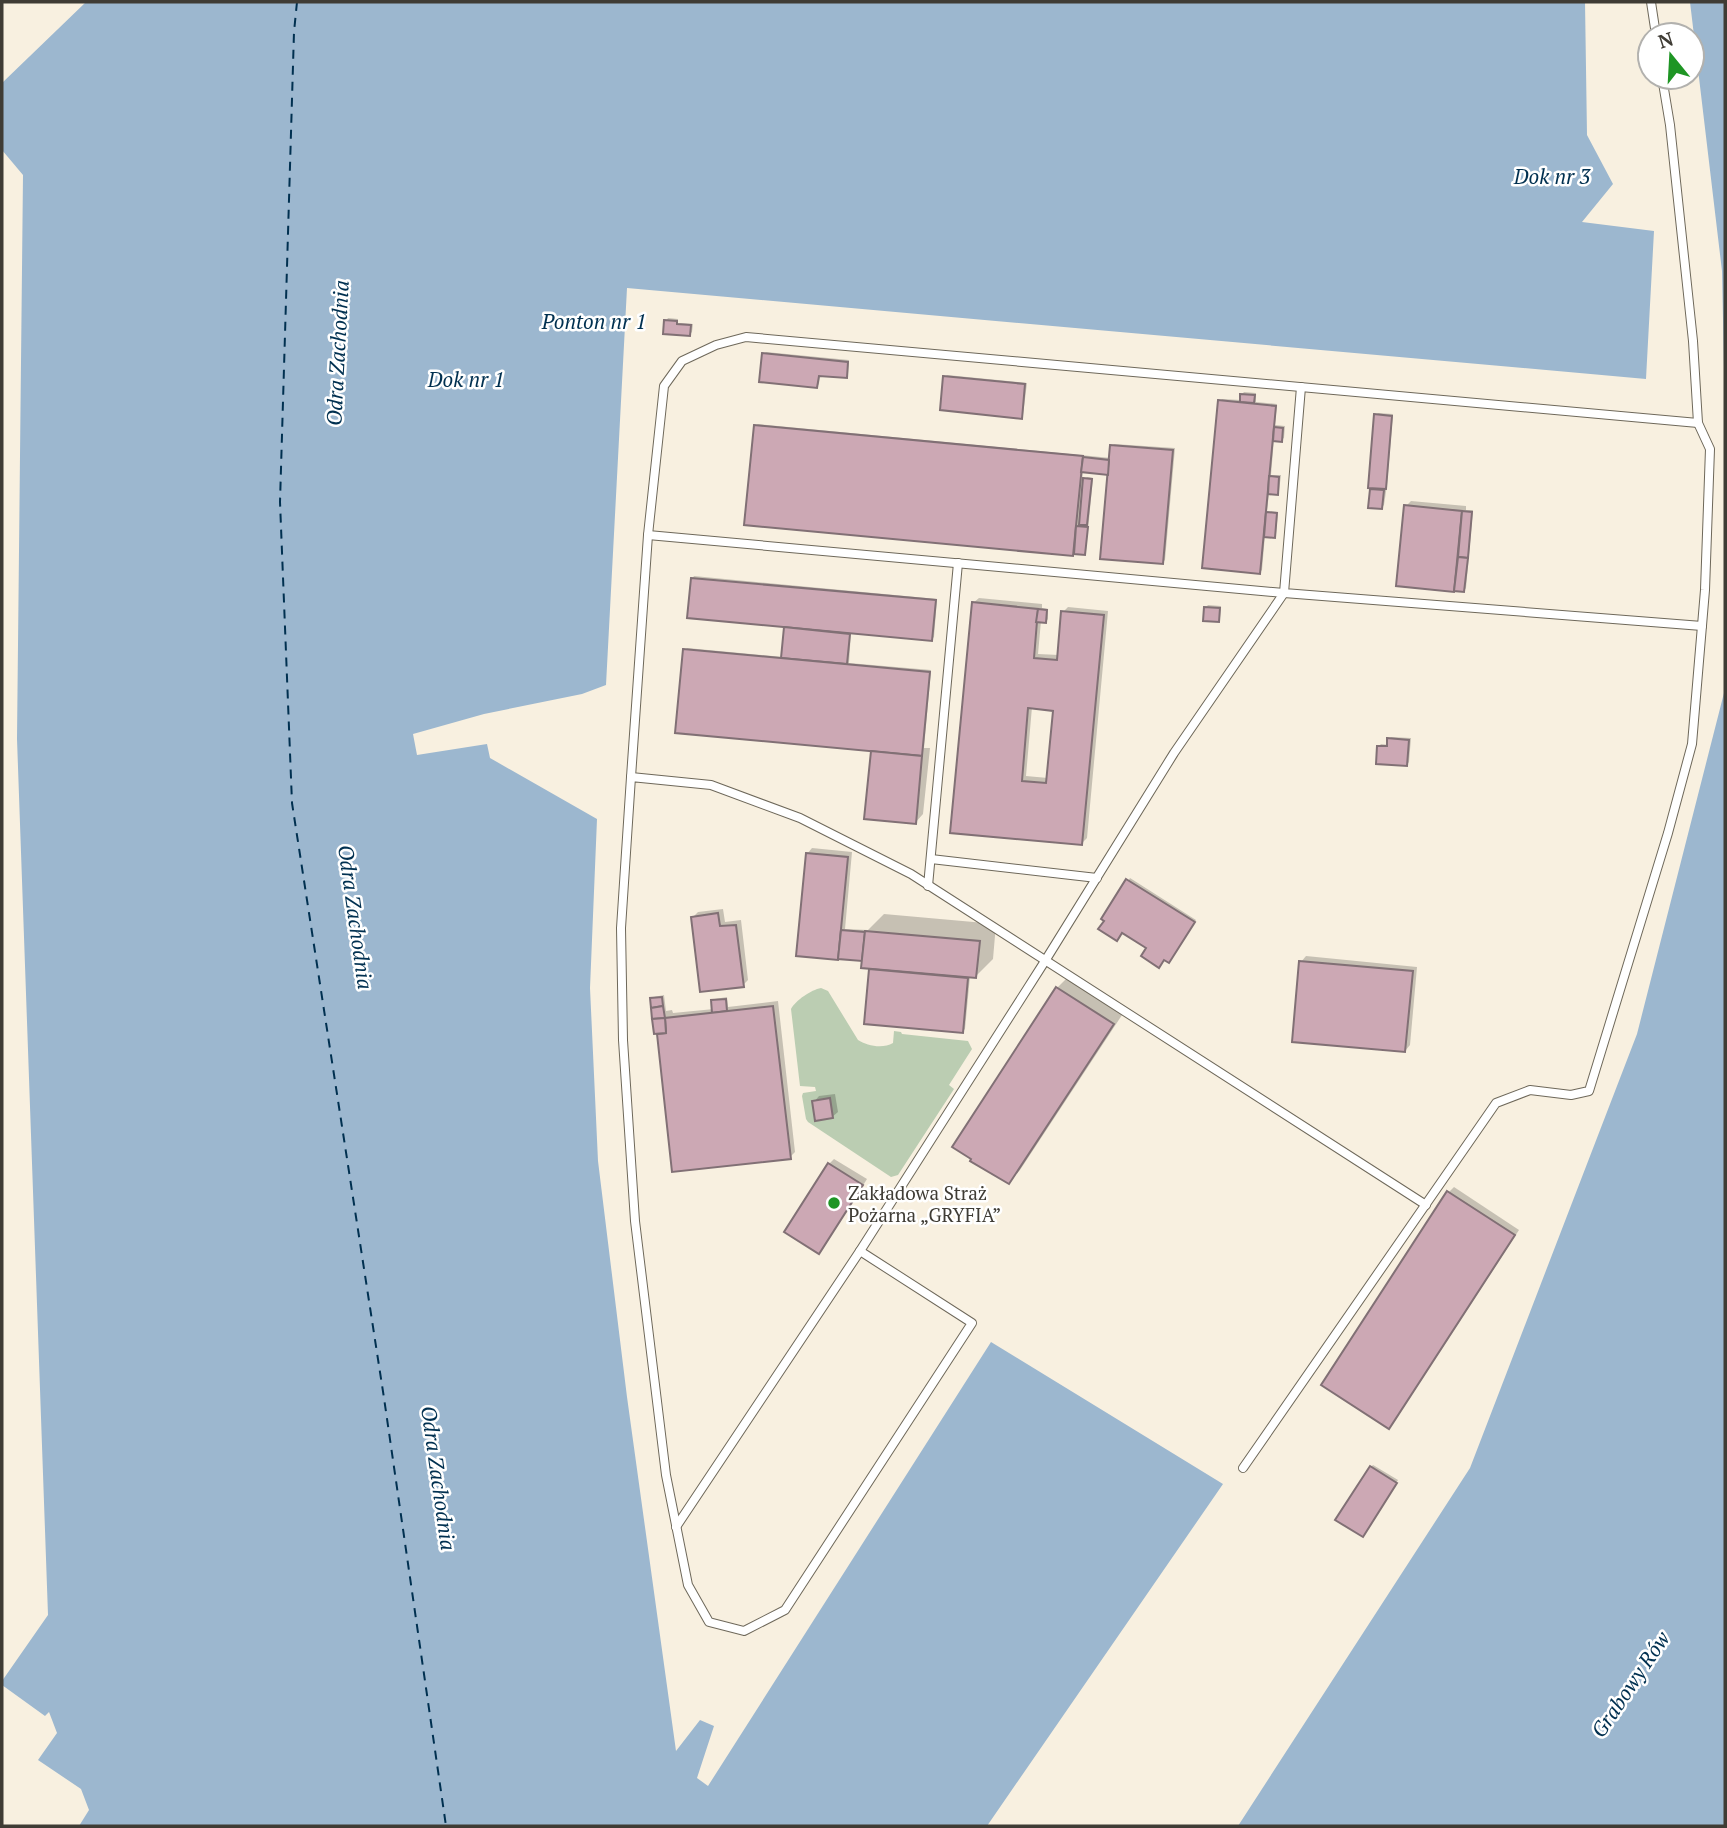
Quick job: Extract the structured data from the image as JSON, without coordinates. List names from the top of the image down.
{
  "water": [
    "Dok nr 3",
    "Ponton nr 1",
    "Odra Zachodnia",
    "Dok nr 1",
    "Grabowy Rów"
  ],
  "places": ["Zakładowa Straż Pożarna „GRYFIA”"],
  "north": "top"
}
